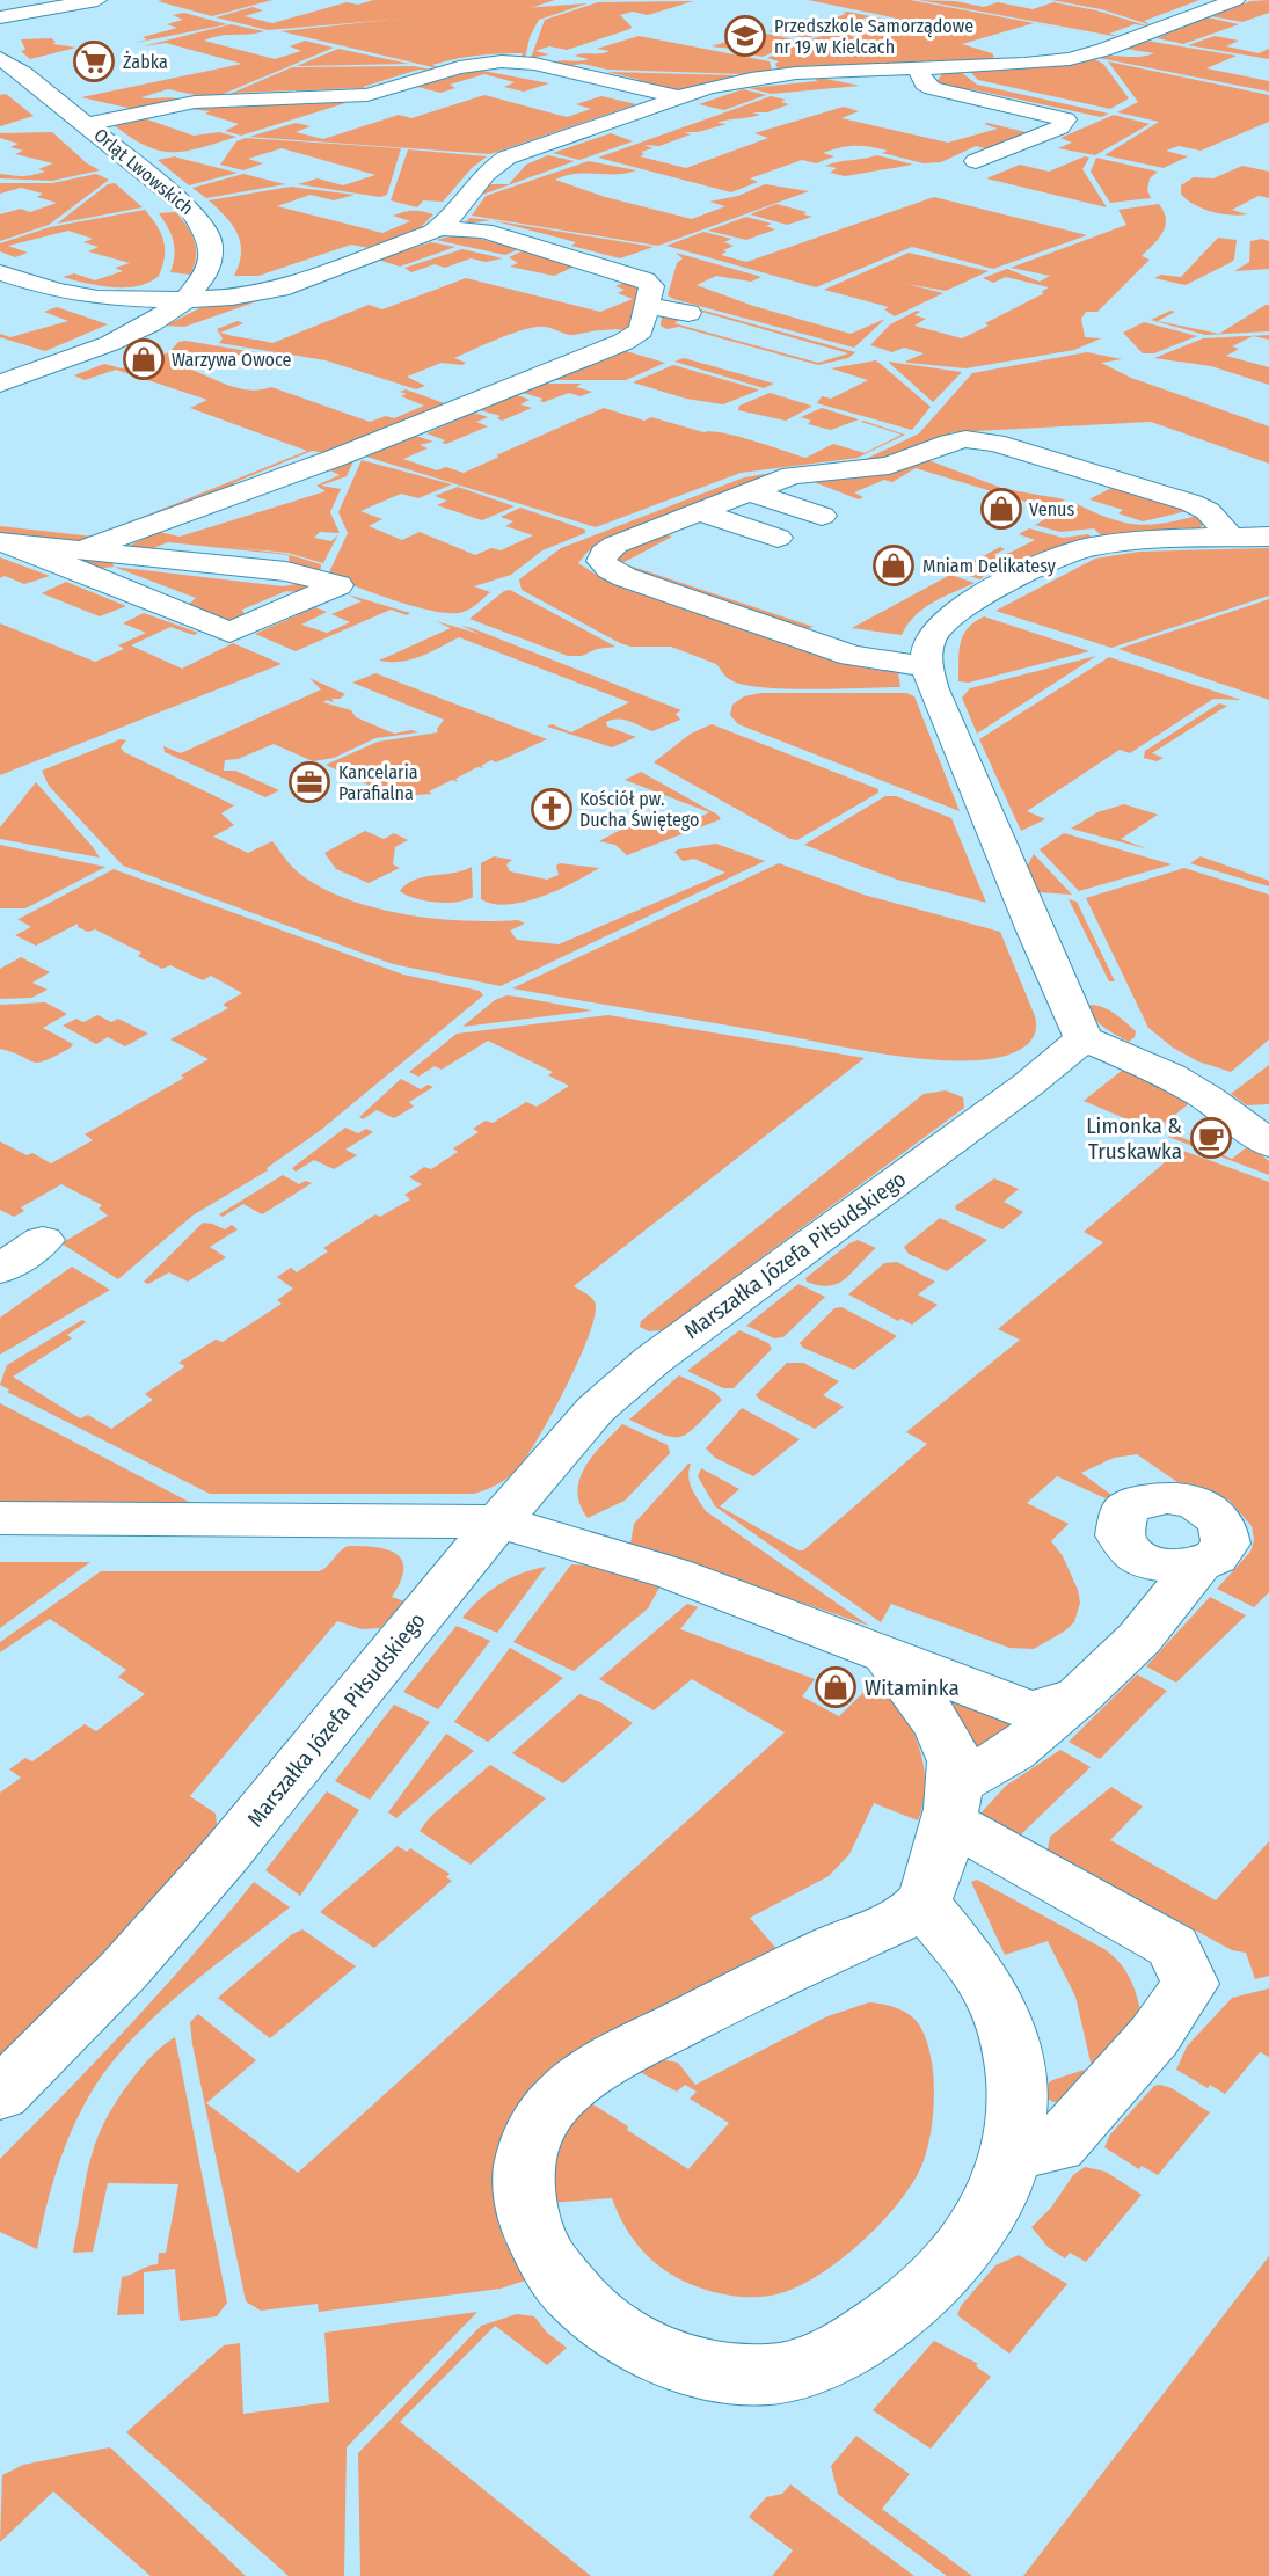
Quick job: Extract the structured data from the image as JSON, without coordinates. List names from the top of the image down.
{
  "streets": {
    "street": ["Orląt Lwowskich", "Marszałka Józefa Piłsudskiego"]
  },
  "places": {
    "school or university": ["Przedszkole Samorządowe nr 19 w Kielcach"],
    "supermarket": ["Żabka"],
    "shop": [
      "Warzywa Owoce",
      "Venus",
      "Mniam Delikatesy",
      "Witaminka"
    ],
    "office": ["Kancelaria Parafialna"],
    "church": ["Kościół pw. Ducha Świętego"],
    "cafe": ["Limonka & Truskawka"]
  }
}
